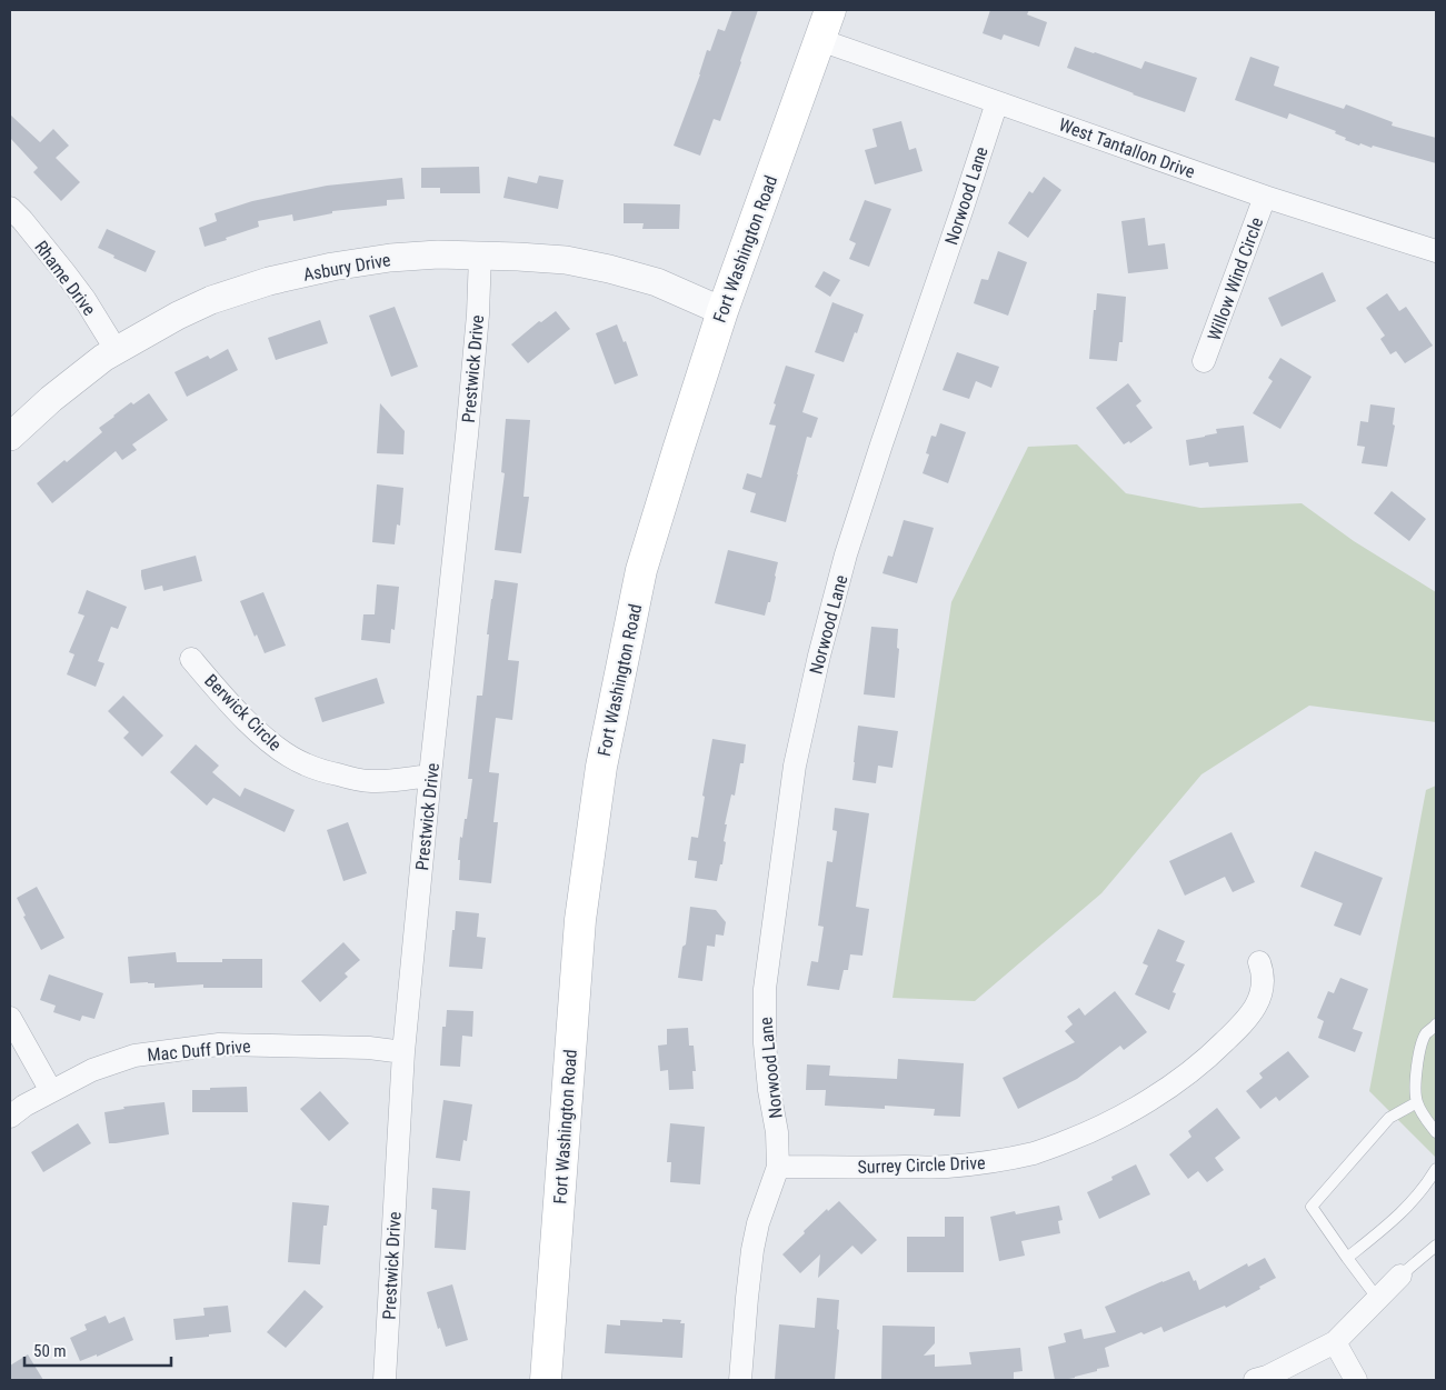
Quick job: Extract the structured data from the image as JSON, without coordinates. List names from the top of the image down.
{
  "streets": {
    "main road": ["Fort Washington Road"],
    "street": [
      "West Tantallon Drive",
      "Norwood Lane",
      "Asbury Drive",
      "Rhame Drive",
      "Willow Wind Circle",
      "Prestwick Drive",
      "Berwick Circle",
      "Mac Duff Drive",
      "Surrey Circle Drive"
    ]
  },
  "crossings": [
    ["West Tantallon Drive", "Norwood Lane"],
    ["West Tantallon Drive", "Fort Washington Road"],
    ["West Tantallon Drive", "Willow Wind Circle"],
    ["Norwood Lane", "Surrey Circle Drive"],
    ["Fort Washington Road", "Asbury Drive"],
    ["Asbury Drive", "Rhame Drive"],
    ["Asbury Drive", "Prestwick Drive"],
    ["Prestwick Drive", "Berwick Circle"],
    ["Prestwick Drive", "Mac Duff Drive"]
  ],
  "scale_bar": "50 m"
}
